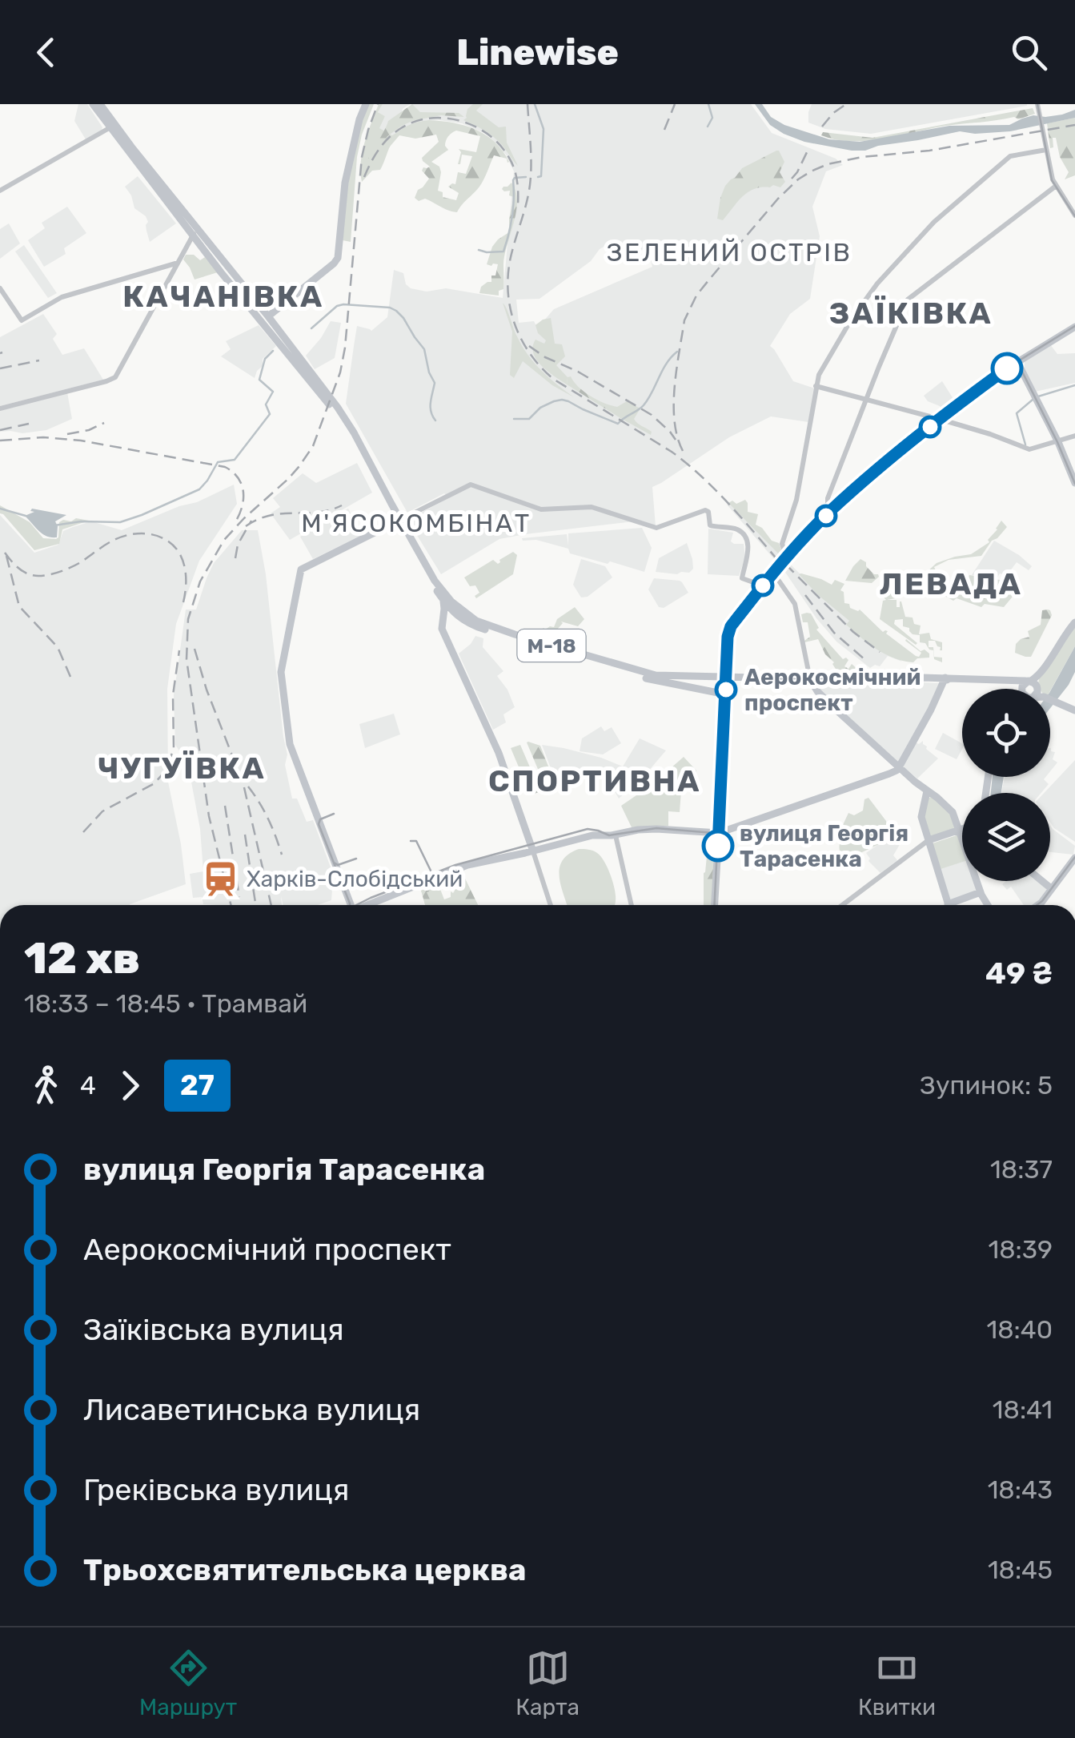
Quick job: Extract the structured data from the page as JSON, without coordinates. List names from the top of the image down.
{
  "streets": {
    "main road": ["М-18"]
  },
  "districts": [
    "ЗЕЛЕНИЙ ОСТРІВ",
    "КАЧАНІВКА",
    "ЗАЇКІВКА",
    "М'ЯСОКОМБІНАТ",
    "ЛЕВАДА",
    "ЧУГУЇВКА",
    "СПОРТИВНА"
  ],
  "places": {
    "other": ["Аерокосмічний проспект", "вулиця Георгія Тарасенка"],
    "station": ["Харків-Слобідський"]
  },
  "lines": ["tram line 27"],
  "page": {
    "header": "Linewise",
    "heading": ["12 хв", "18:33 – 18:45 · Трамвай", "49 ₴"],
    "legs": ["4", "27", "Зупинок: 5"],
    "list": [
      {
        "name": "вулиця Георгія Тарасенка",
        "value": "18:37"
      },
      {
        "name": "Аерокосмічний проспект",
        "value": "18:39"
      },
      {
        "name": "Заїківська вулиця",
        "value": "18:40"
      },
      {
        "name": "Лисаветинська вулиця",
        "value": "18:41"
      },
      {
        "name": "Греківська вулиця",
        "value": "18:43"
      },
      {
        "name": "Трьохсвятительська церква",
        "value": "18:45"
      }
    ],
    "tabs": ["Маршрут", "Карта", "Квитки"]
  }
}
